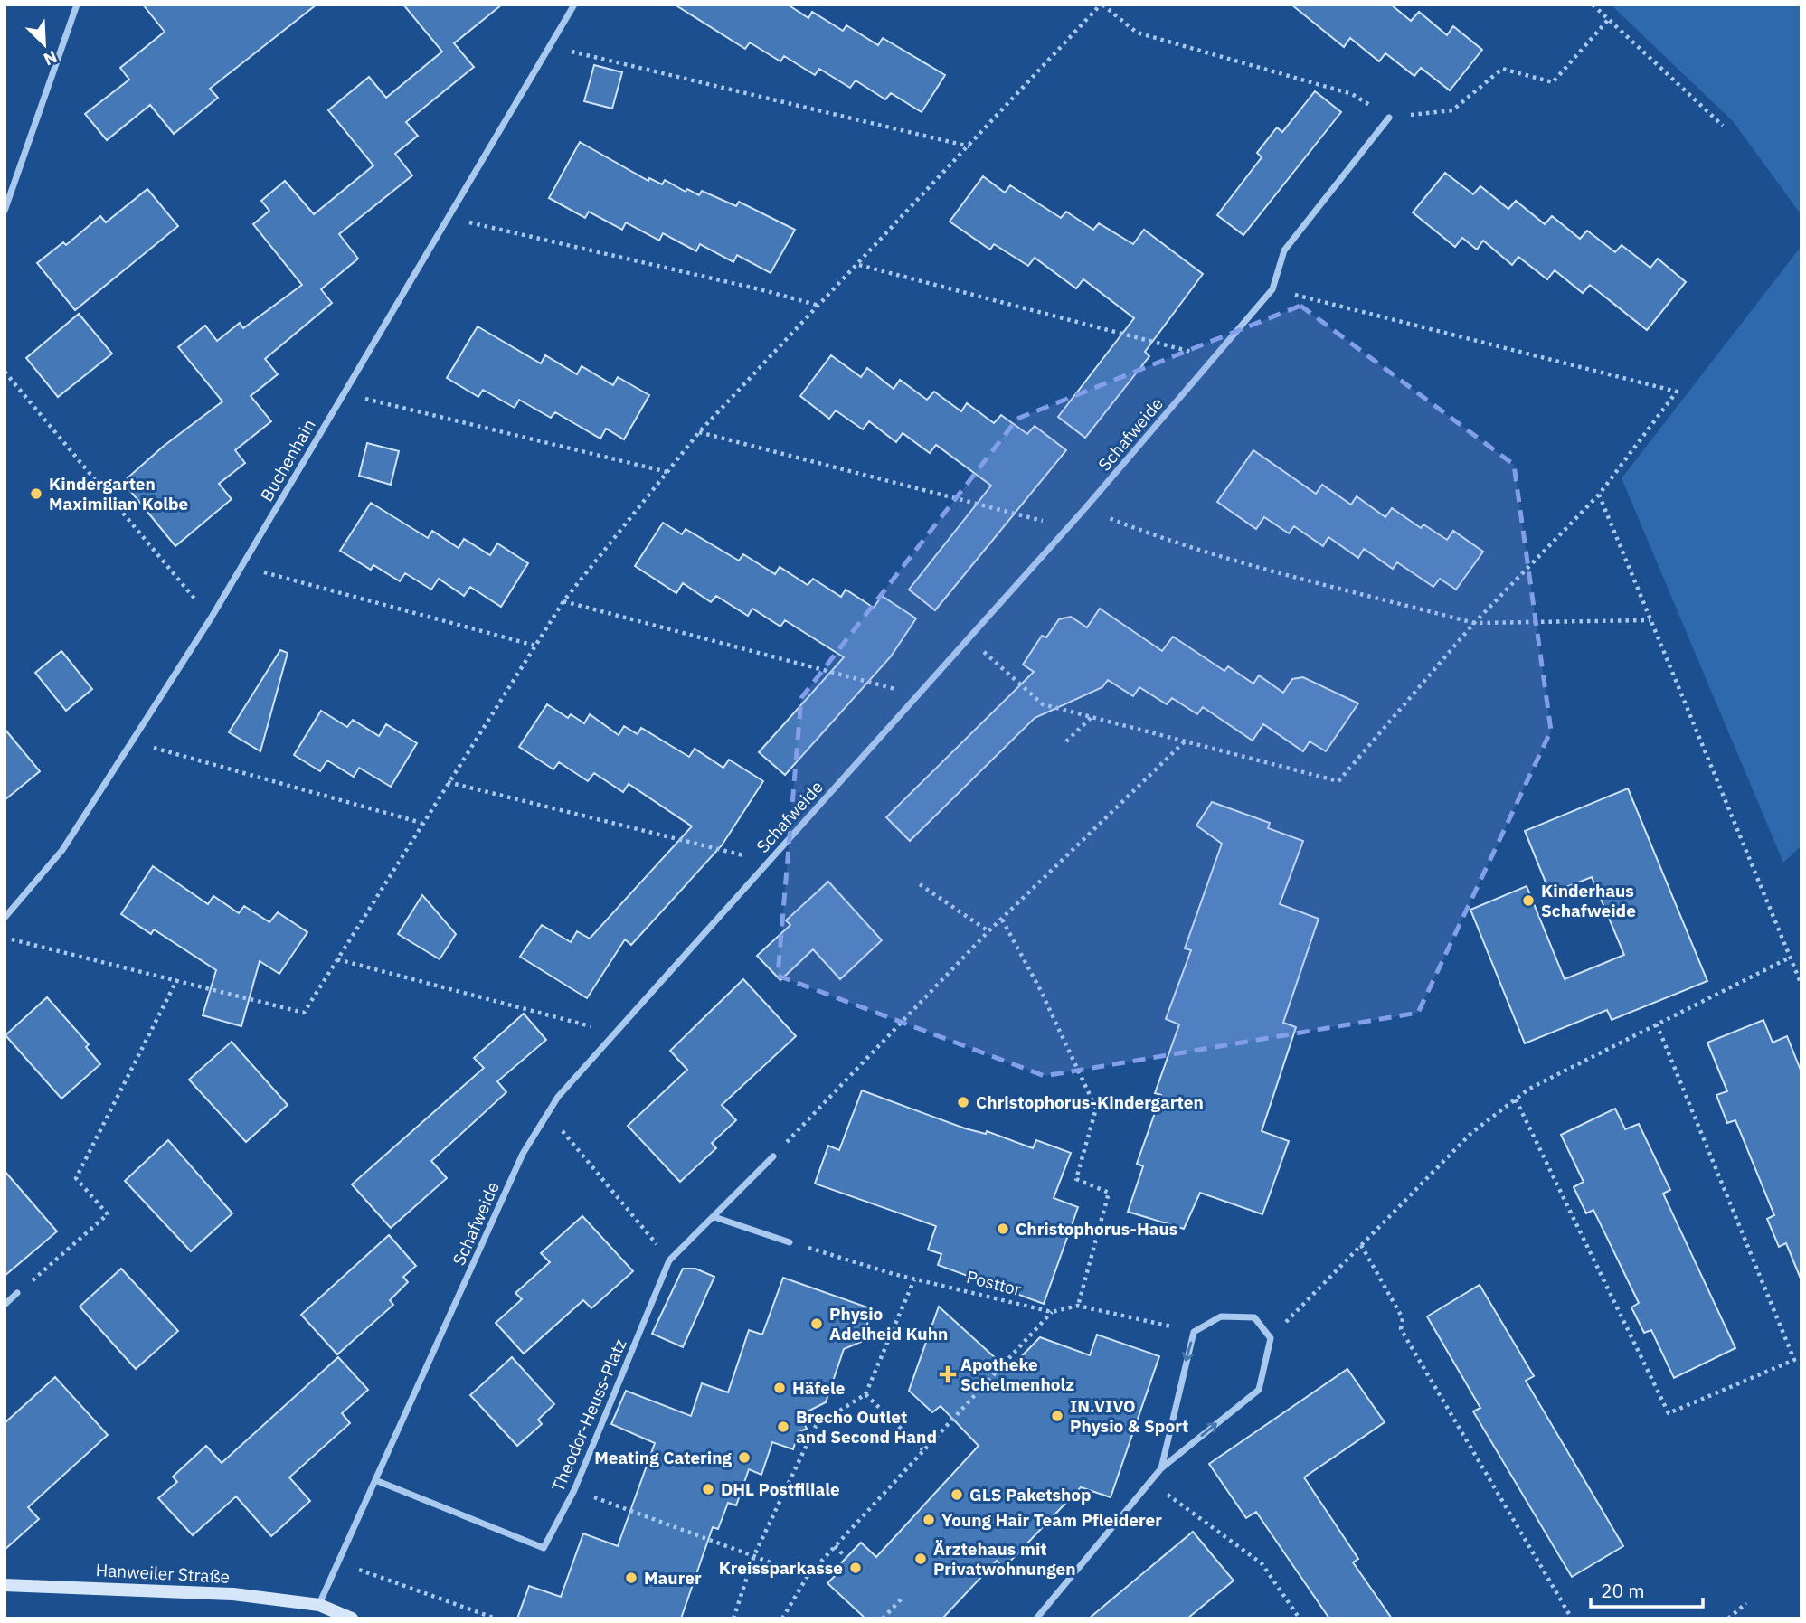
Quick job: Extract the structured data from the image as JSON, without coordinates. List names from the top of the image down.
{
  "streets": {
    "street": [
      "Schafweide",
      "Buchenhain",
      "Theodor-Heuss-Platz",
      "Hanweiler Straße"
    ],
    "path": ["Posttor"]
  },
  "crossings": [
    ["Schafweide", "Theodor-Heuss-Platz"],
    ["Schafweide", "Hanweiler Straße"]
  ],
  "places": {
    "other": [
      "Kindergarten Maximilian Kolbe",
      "Kinderhaus Schafweide",
      "Christophorus-Kindergarten",
      "Christophorus-Haus",
      "Physio Adelheid Kuhn",
      "Häfele",
      "IN.VIVO Physio & Sport",
      "Brecho Outlet and Second Hand",
      "Meating Catering",
      "DHL Postfiliale",
      "GLS Paketshop",
      "Young Hair Team Pfleiderer",
      "Ärztehaus mit Privatwohnungen",
      "Kreissparkasse",
      "Maurer"
    ],
    "health": ["Apotheke Schelmenholz"]
  },
  "scale_bar": "20 m",
  "north": "bottom right"
}
